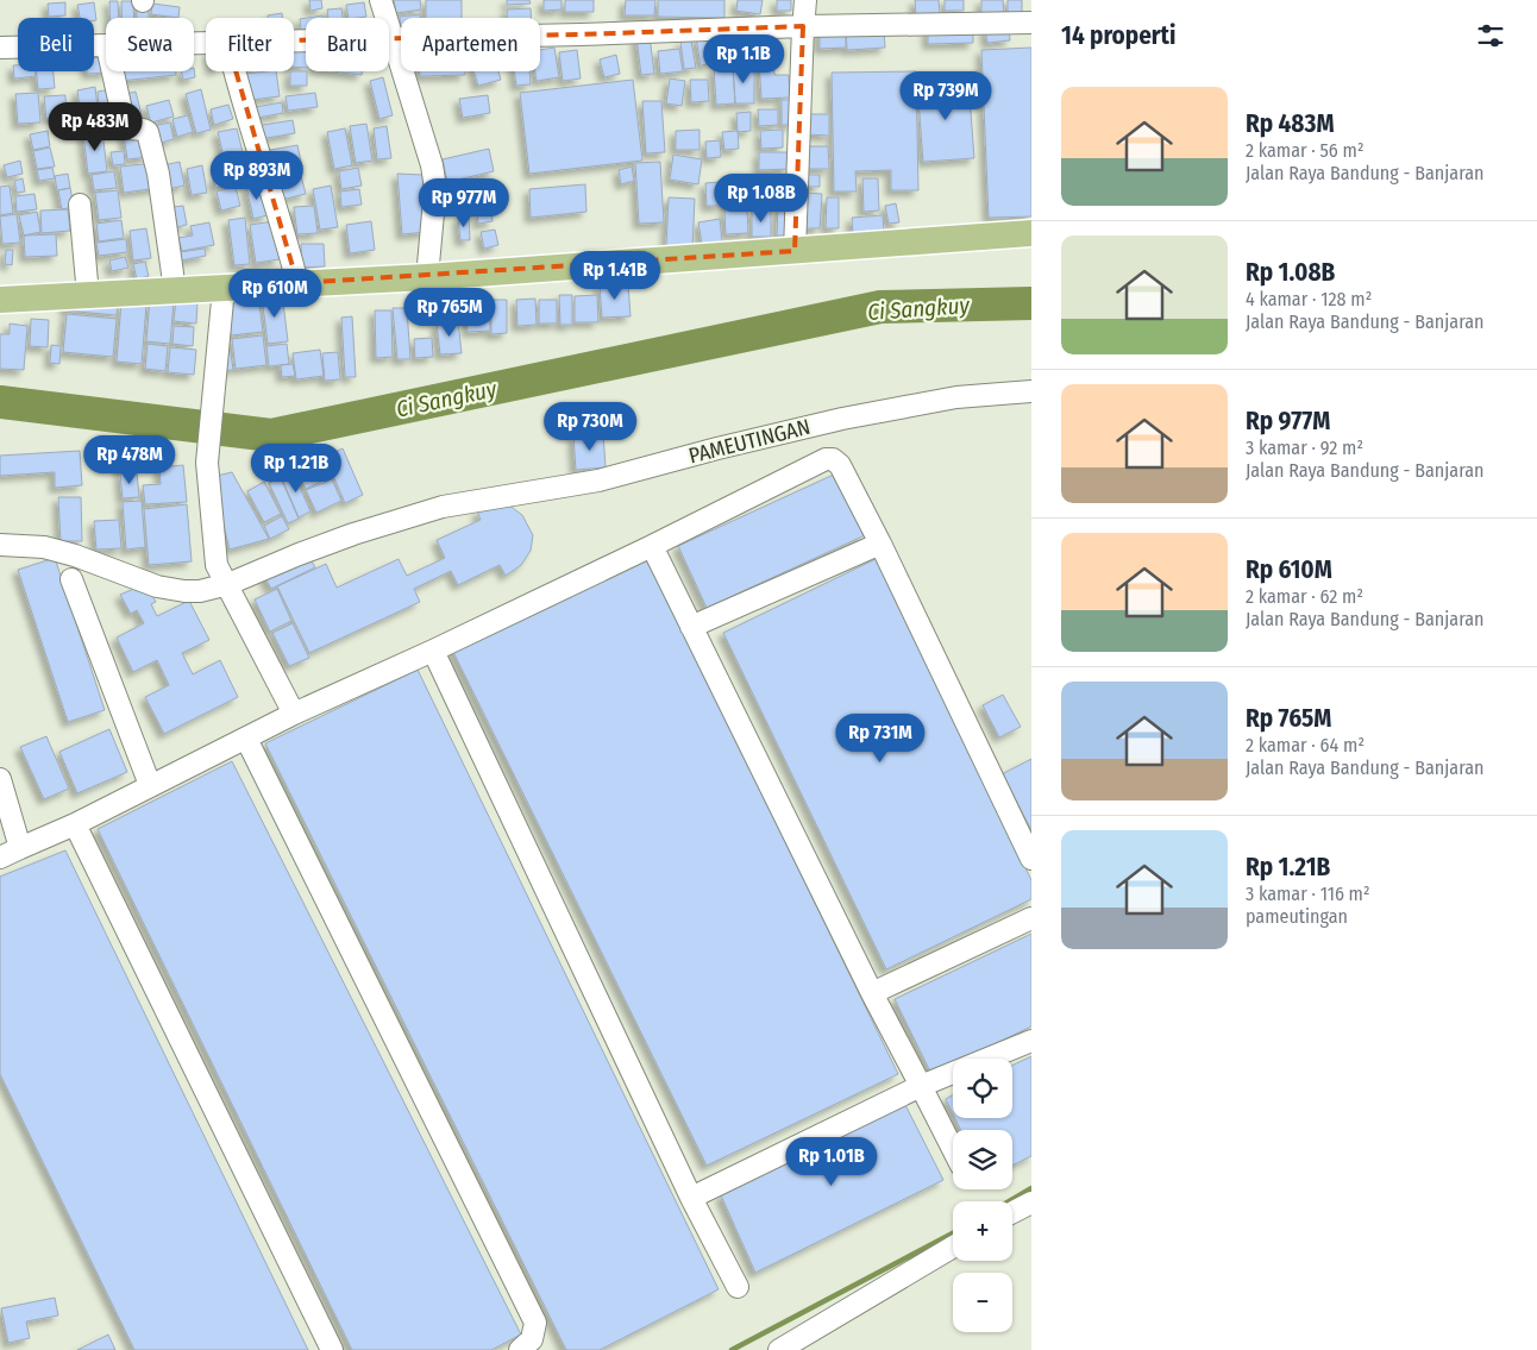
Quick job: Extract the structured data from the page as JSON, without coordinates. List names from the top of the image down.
{
  "streets": {
    "street": ["PAMEUTINGAN"]
  },
  "water": ["Ci Sangkuy"],
  "page": {
    "heading": "14 properti",
    "chip": [
      "Beli",
      "Sewa",
      "Filter",
      "Baru",
      "Apartemen"
    ],
    "price": [
      "Rp 1.1B",
      "Rp 739M",
      "Rp 483M",
      "Rp 893M",
      "Rp 1.08B",
      "Rp 977M",
      "Rp 1.41B",
      "Rp 610M",
      "Rp 765M",
      "Rp 730M",
      "Rp 478M",
      "Rp 1.21B",
      "Rp 731M",
      "Rp 1.01B"
    ],
    "list": [
      {
        "name": "Rp 483M",
        "note": "2 kamar · 56 m² · Jalan Raya Bandung - Banjaran"
      },
      {
        "name": "Rp 1.08B",
        "note": "4 kamar · 128 m² · Jalan Raya Bandung - Banjaran"
      },
      {
        "name": "Rp 977M",
        "note": "3 kamar · 92 m² · Jalan Raya Bandung - Banjaran"
      },
      {
        "name": "Rp 610M",
        "note": "2 kamar · 62 m² · Jalan Raya Bandung - Banjaran"
      },
      {
        "name": "Rp 765M",
        "note": "2 kamar · 64 m² · Jalan Raya Bandung - Banjaran"
      },
      {
        "name": "Rp 1.21B",
        "note": "3 kamar · 116 m² · pameutingan"
      }
    ],
    "map_buttons": ["+", "−"]
  }
}
